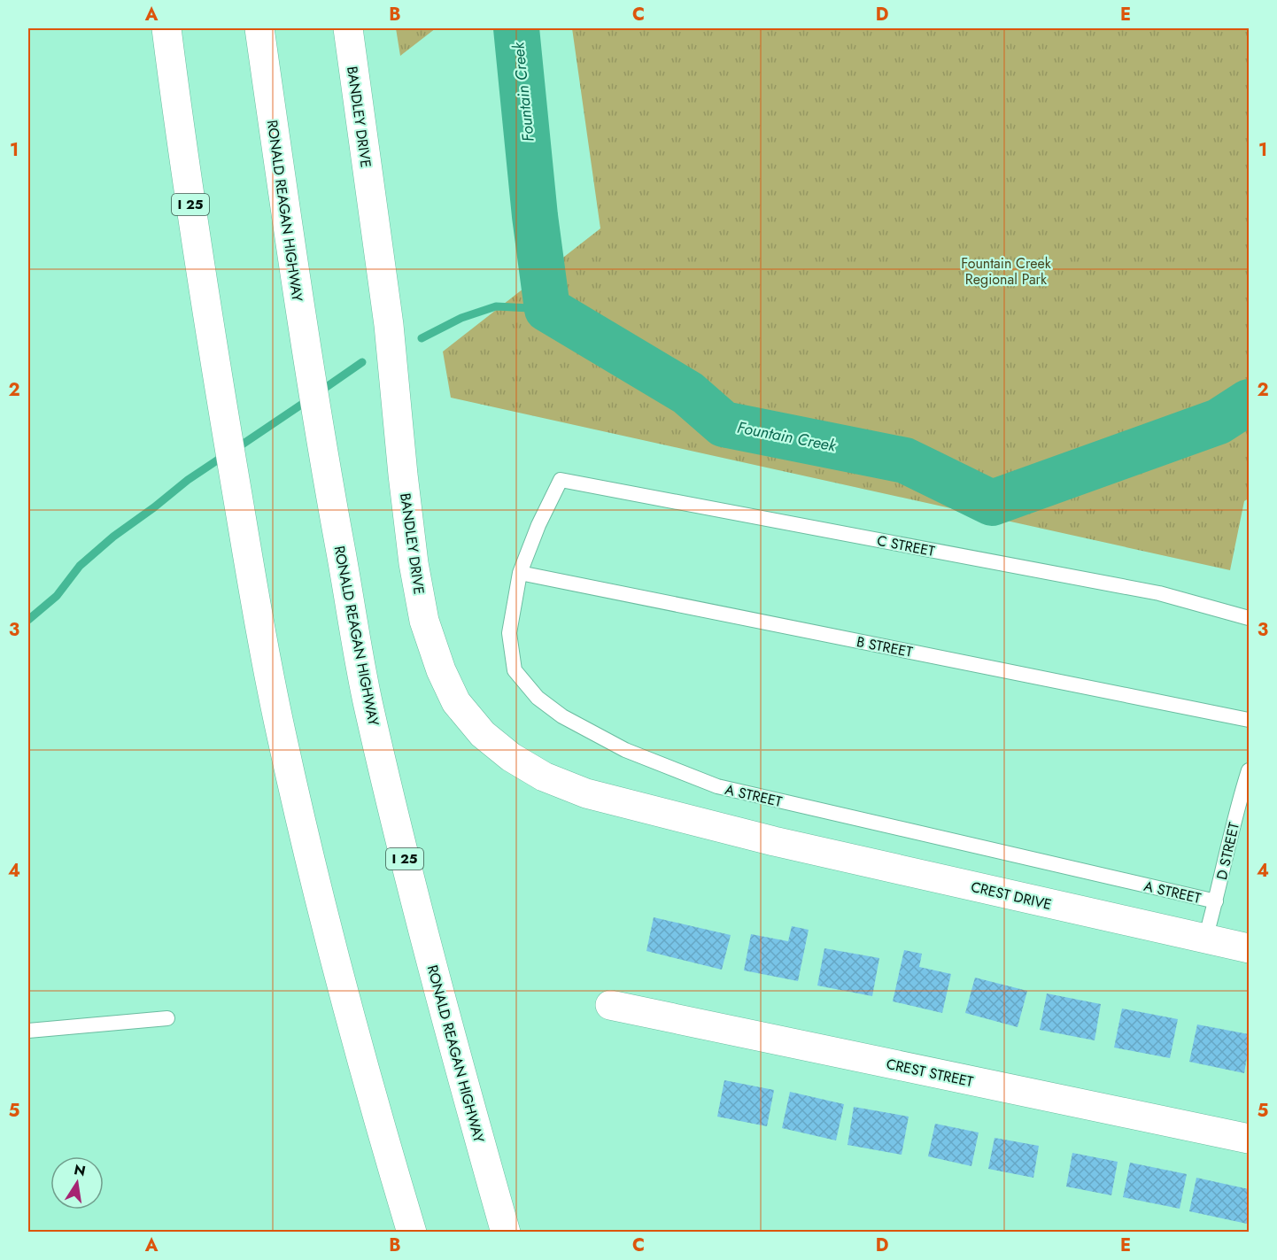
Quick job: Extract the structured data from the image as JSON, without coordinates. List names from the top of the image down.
{
  "streets": {
    "main road": [
      "BANDLEY DRIVE",
      "I 25",
      "RONALD REAGAN HIGHWAY",
      "CREST DRIVE",
      "CREST STREET"
    ],
    "lane": [
      "C STREET",
      "B STREET",
      "A STREET",
      "D STREET"
    ]
  },
  "crossings": [
    ["BANDLEY DRIVE", "CREST DRIVE"],
    ["C STREET", "A STREET"],
    ["B STREET", "A STREET"],
    ["A STREET", "D STREET"],
    ["D STREET", "CREST DRIVE"]
  ],
  "water": ["Fountain Creek"],
  "parks": ["Fountain Creek Regional Park"],
  "north": "top",
  "grid": {
    "columns": [
      "A",
      "B",
      "C",
      "D",
      "E"
    ],
    "rows": [
      "1",
      "2",
      "3",
      "4",
      "5"
    ]
  }
}
